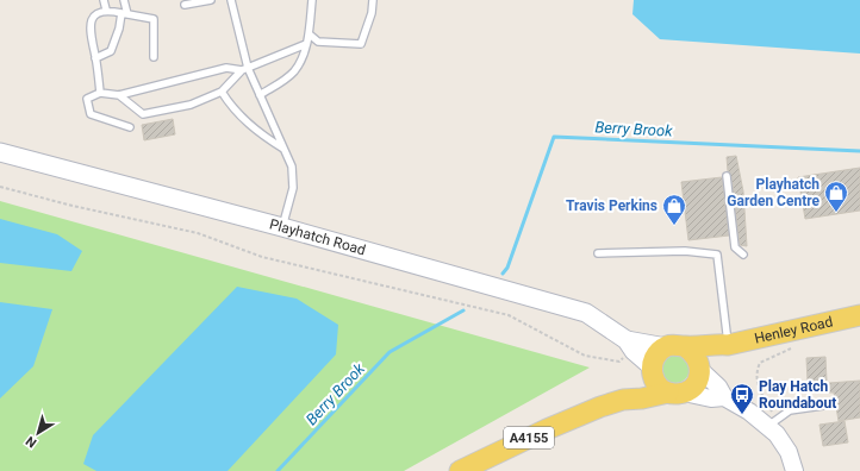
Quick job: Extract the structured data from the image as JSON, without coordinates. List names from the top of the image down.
{
  "streets": {
    "main road": ["Playhatch Road", "Henley Road", "A4155"]
  },
  "crossings": [
    ["Playhatch Road", "Henley Road"],
    ["Playhatch Road", "A4155"],
    ["Henley Road", "A4155"]
  ],
  "water": ["Berry Brook"],
  "places": {
    "shop": ["Playhatch Garden Centre", "Travis Perkins"],
    "bus stop": ["Play Hatch Roundabout"]
  },
  "north": "bottom left"
}
